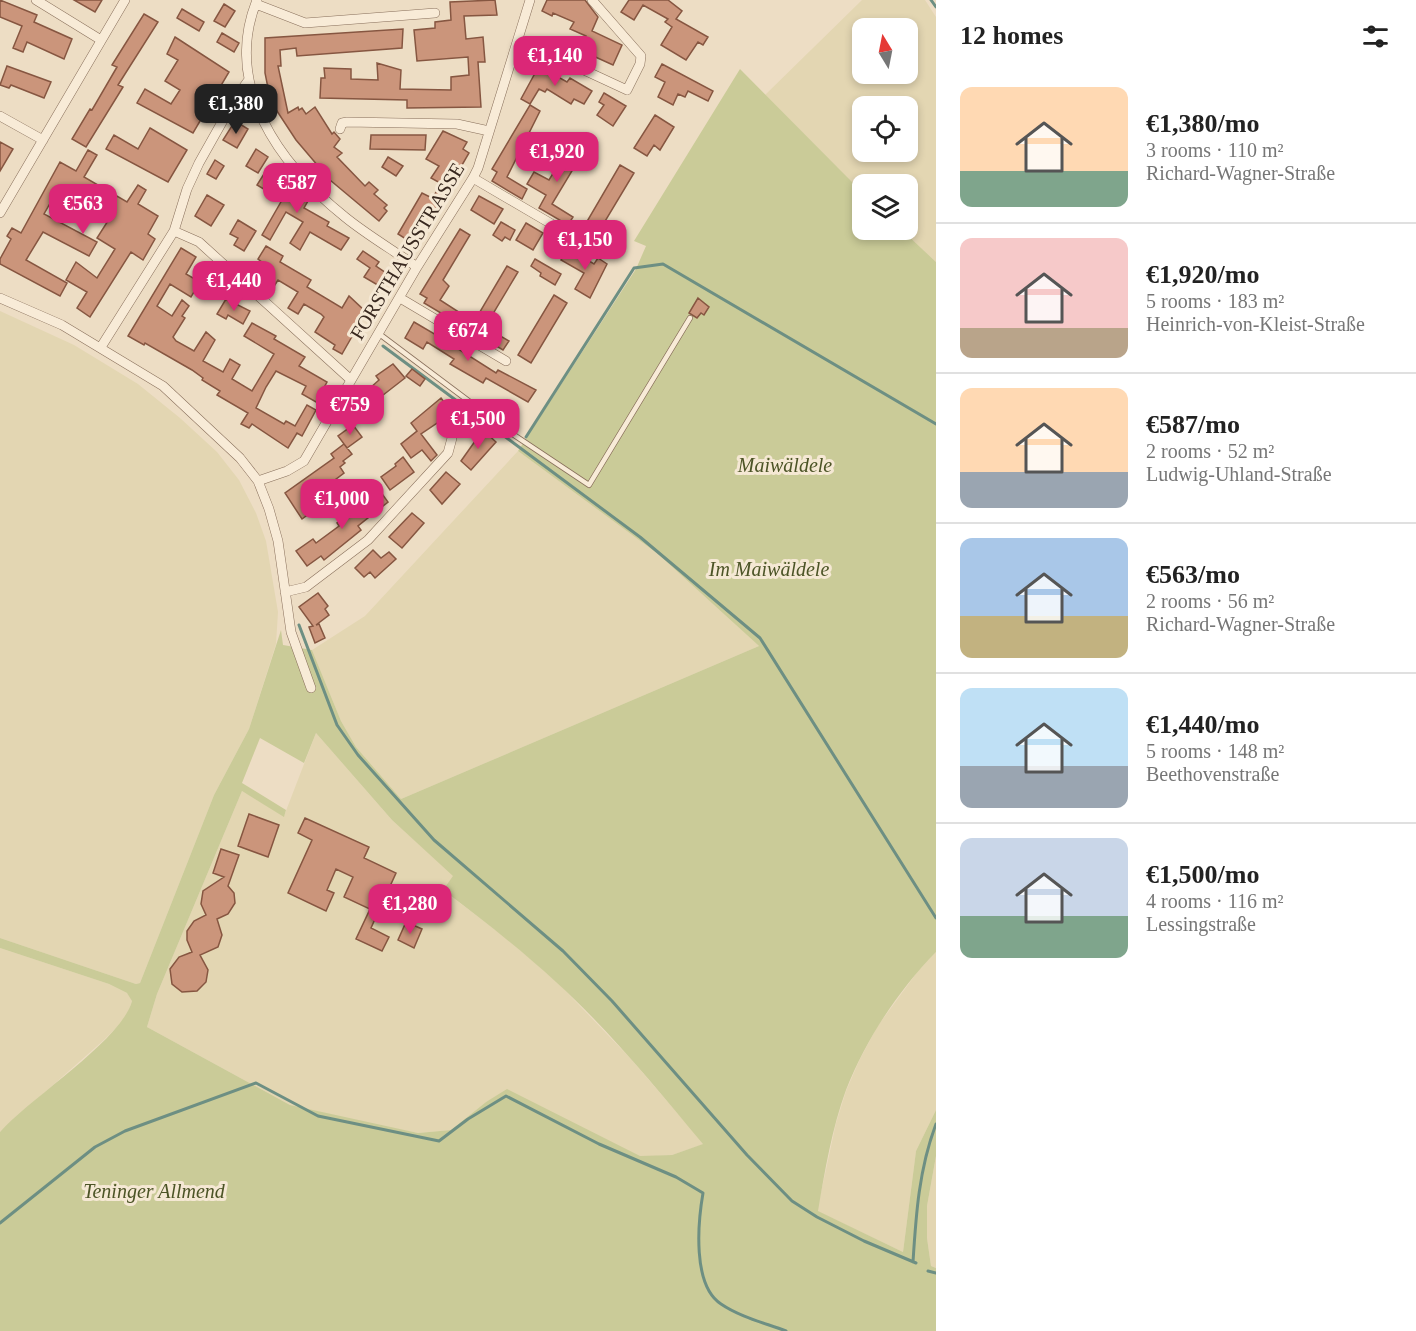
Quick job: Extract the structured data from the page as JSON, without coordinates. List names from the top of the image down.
{
  "streets": {
    "street": ["FORSTHAUSSTRASSE"]
  },
  "parks": ["Maiwäldele", "Im Maiwäldele", "Teninger Allmend"],
  "north": "top",
  "page": {
    "heading": "12 homes",
    "price": [
      "€1,140",
      "€1,380",
      "€1,920",
      "€587",
      "€563",
      "€1,150",
      "€1,440",
      "€674",
      "€759",
      "€1,500",
      "€1,000",
      "€1,280"
    ],
    "list": [
      {
        "name": "€1,380/mo",
        "note": "3 rooms · 110 m² · Richard-Wagner-Straße"
      },
      {
        "name": "€1,920/mo",
        "note": "5 rooms · 183 m² · Heinrich-von-Kleist-Straße"
      },
      {
        "name": "€587/mo",
        "note": "2 rooms · 52 m² · Ludwig-Uhland-Straße"
      },
      {
        "name": "€563/mo",
        "note": "2 rooms · 56 m² · Richard-Wagner-Straße"
      },
      {
        "name": "€1,440/mo",
        "note": "5 rooms · 148 m² · Beethovenstraße"
      },
      {
        "name": "€1,500/mo",
        "note": "4 rooms · 116 m² · Lessingstraße"
      }
    ]
  }
}
